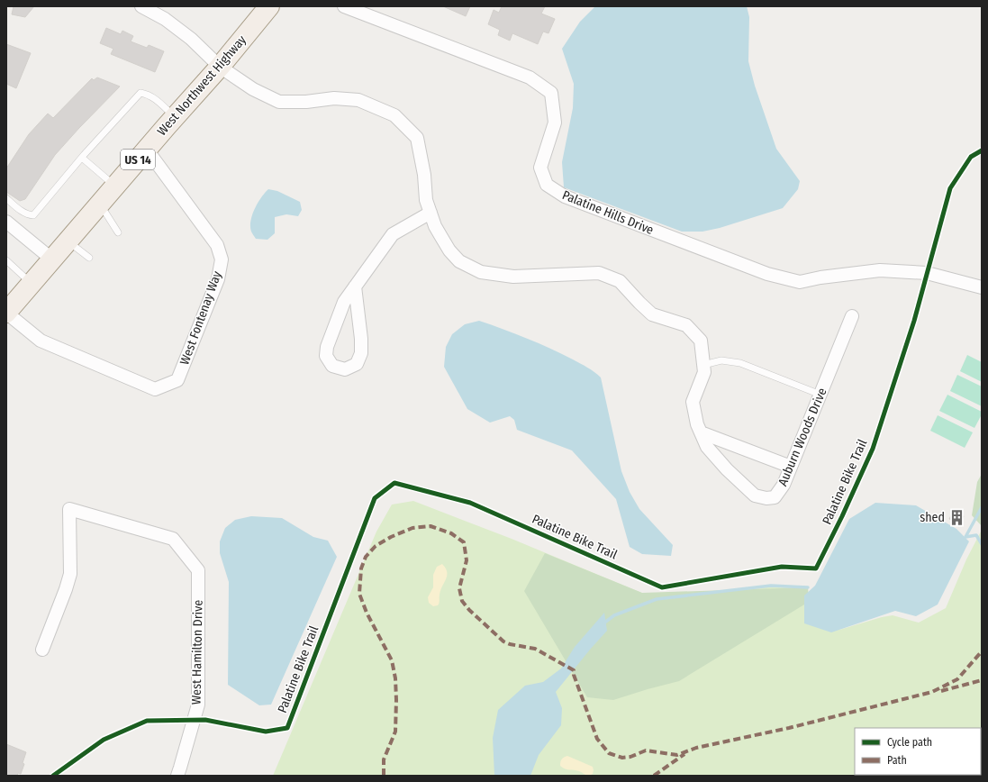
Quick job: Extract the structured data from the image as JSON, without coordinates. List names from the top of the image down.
{
  "streets": {
    "main road": ["West Northwest Highway", "US 14"],
    "street": [
      "Palatine Hills Drive",
      "West Fontenay Way",
      "Auburn Woods Drive",
      "West Hamilton Drive"
    ],
    "cycle path": ["Palatine Bike Trail"]
  },
  "crossings": [
    ["West Northwest Highway", "West Fontenay Way"],
    ["West Northwest Highway", "Auburn Woods Drive"]
  ],
  "places": {
    "building": ["shed"]
  },
  "legend": ["Cycle path", "Path"]
}
